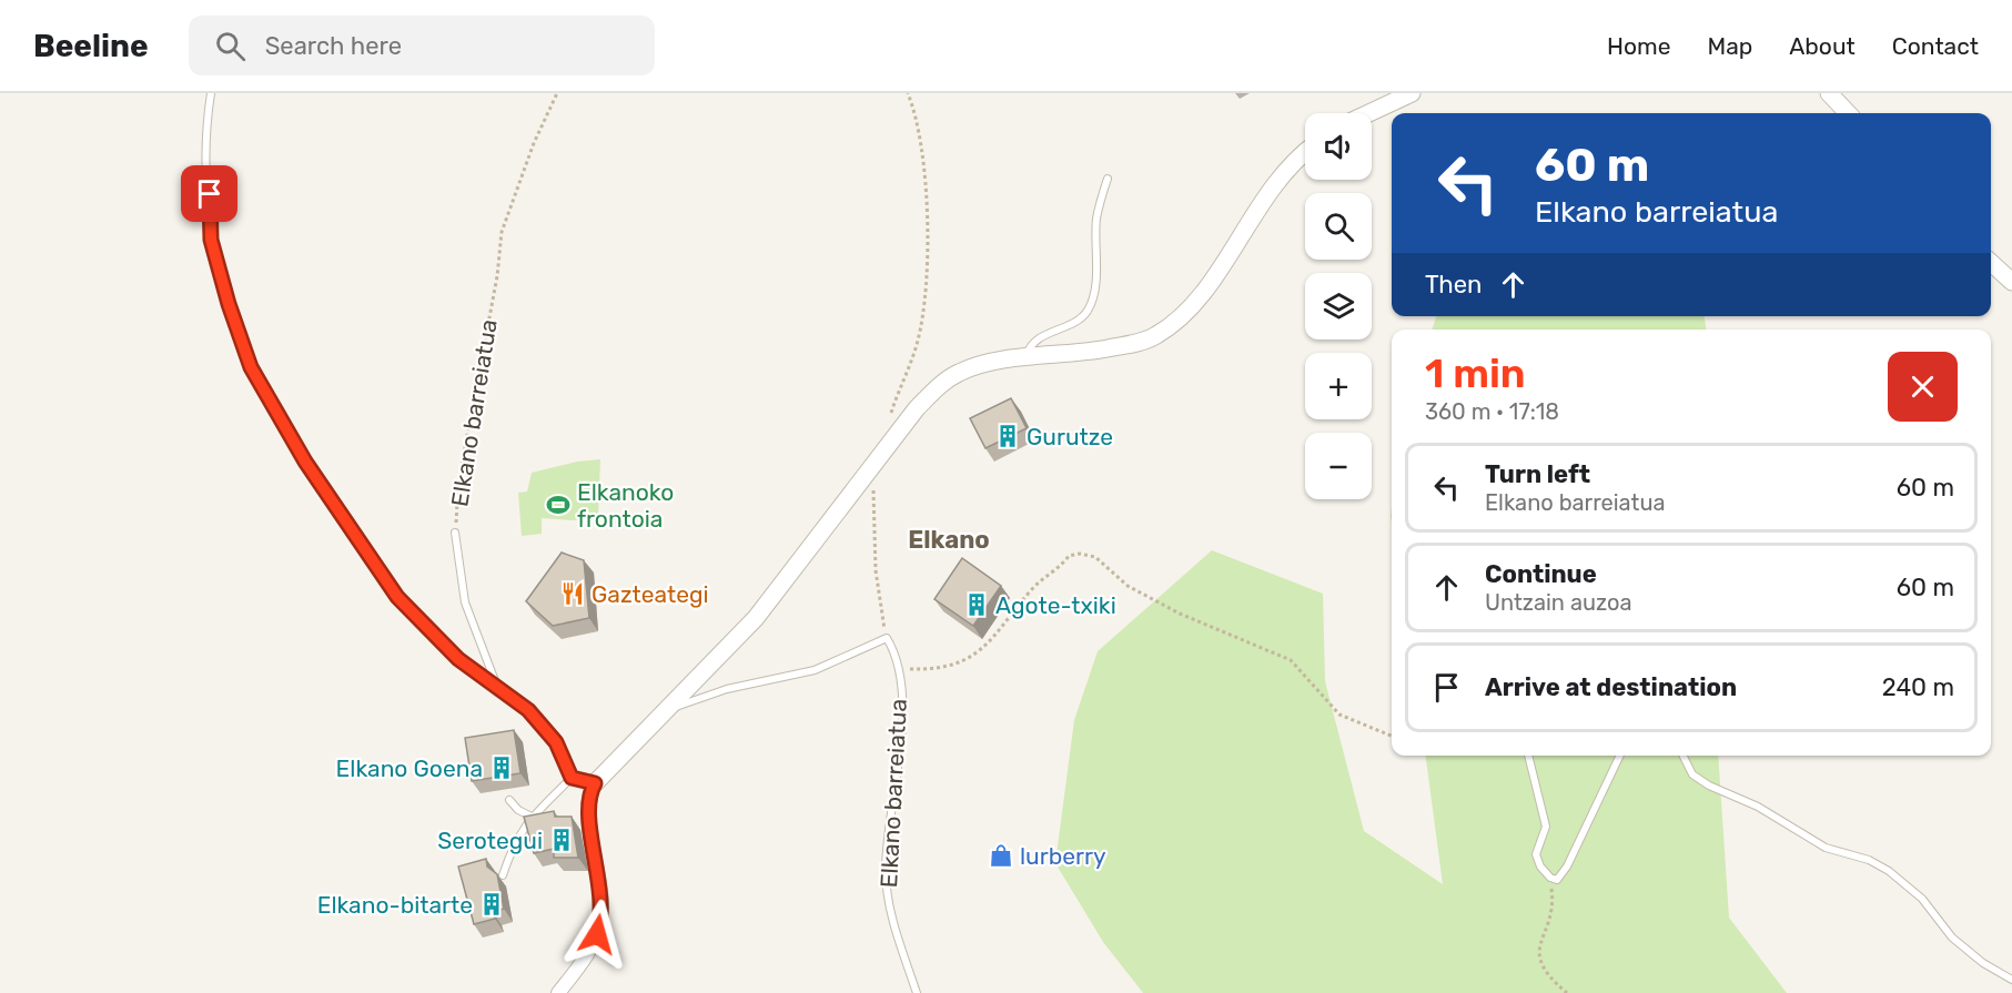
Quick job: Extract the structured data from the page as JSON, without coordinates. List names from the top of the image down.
{
  "streets": {
    "lane": ["Elkano barreiatua"]
  },
  "districts": ["Elkano"],
  "places": {
    "building": [
      "Gurutze",
      "Agote-txiki",
      "Elkano Goena",
      "Serotegui",
      "Elkano-bitarte"
    ],
    "sports": ["Elkanoko frontoia"],
    "restaurant": ["Gazteategi"],
    "shop": ["lurberry"]
  },
  "page": {
    "header": "Beeline",
    "search": "Search here",
    "nav": [
      "Home",
      "Map",
      "About",
      "Contact"
    ],
    "map_buttons": ["+", "−"],
    "turn": ["60 m", "Elkano barreiatua"],
    "then": "Then",
    "heading": ["1 min", "360 m · 17:18"],
    "list": [
      {
        "name": "Turn left",
        "note": "Elkano barreiatua",
        "value": "60 m"
      },
      {
        "name": "Continue",
        "note": "Untzain auzoa",
        "value": "60 m"
      },
      {
        "name": "Arrive at destination",
        "value": "240 m"
      }
    ]
  }
}
